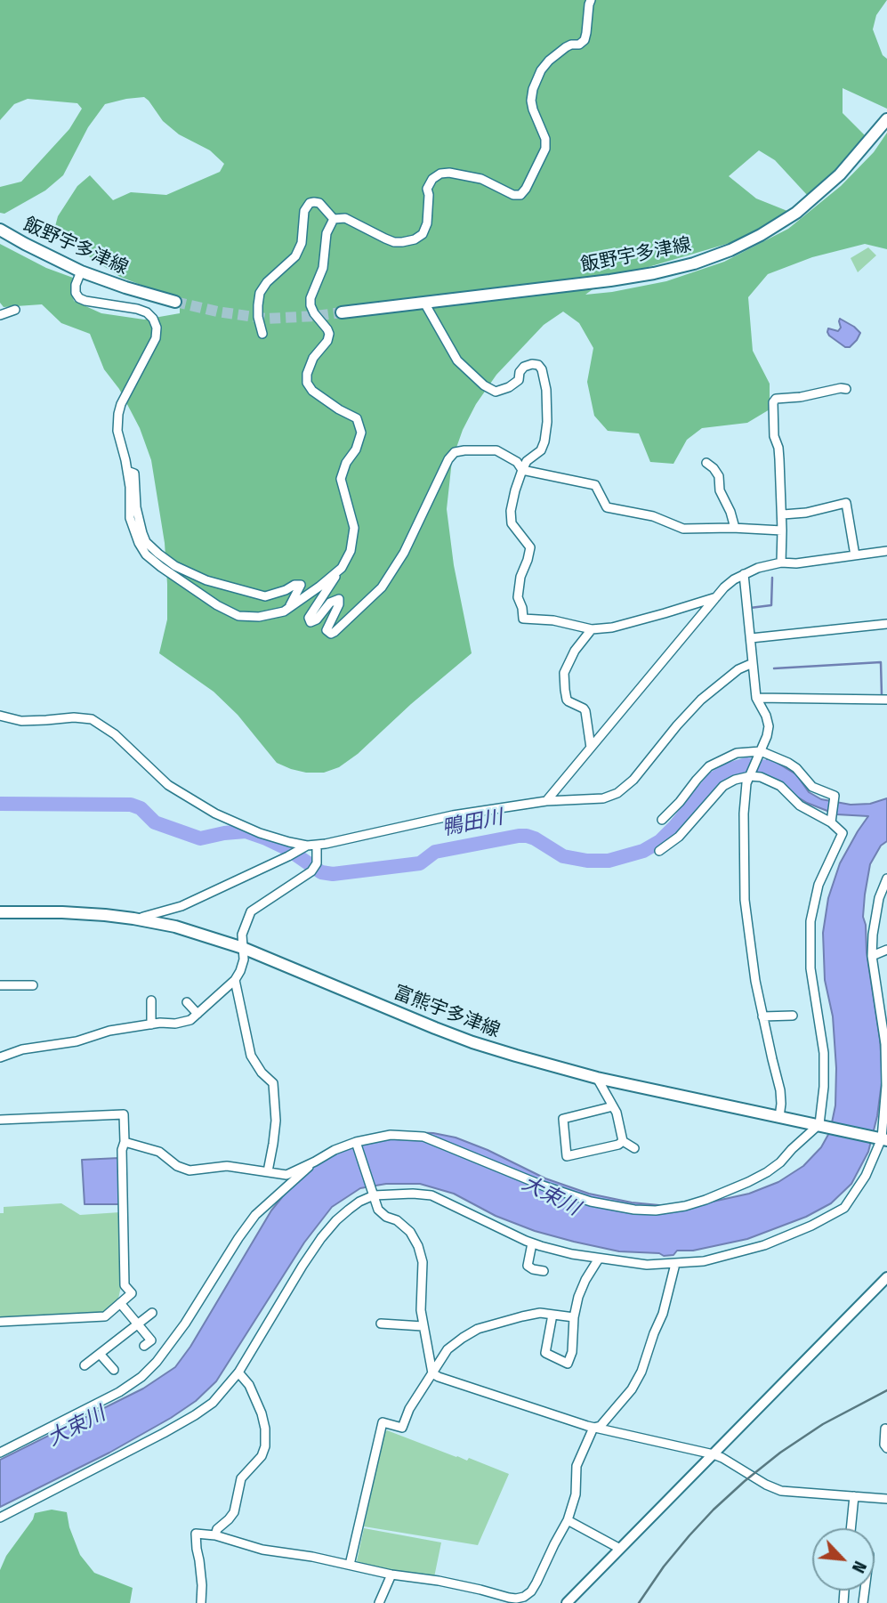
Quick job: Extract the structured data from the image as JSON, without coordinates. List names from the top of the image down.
{
  "streets": {
    "main road": ["飯野宇多津線", "富熊宇多津線"]
  },
  "water": ["鴨田川", "大束川"],
  "north": "bottom right"
}
